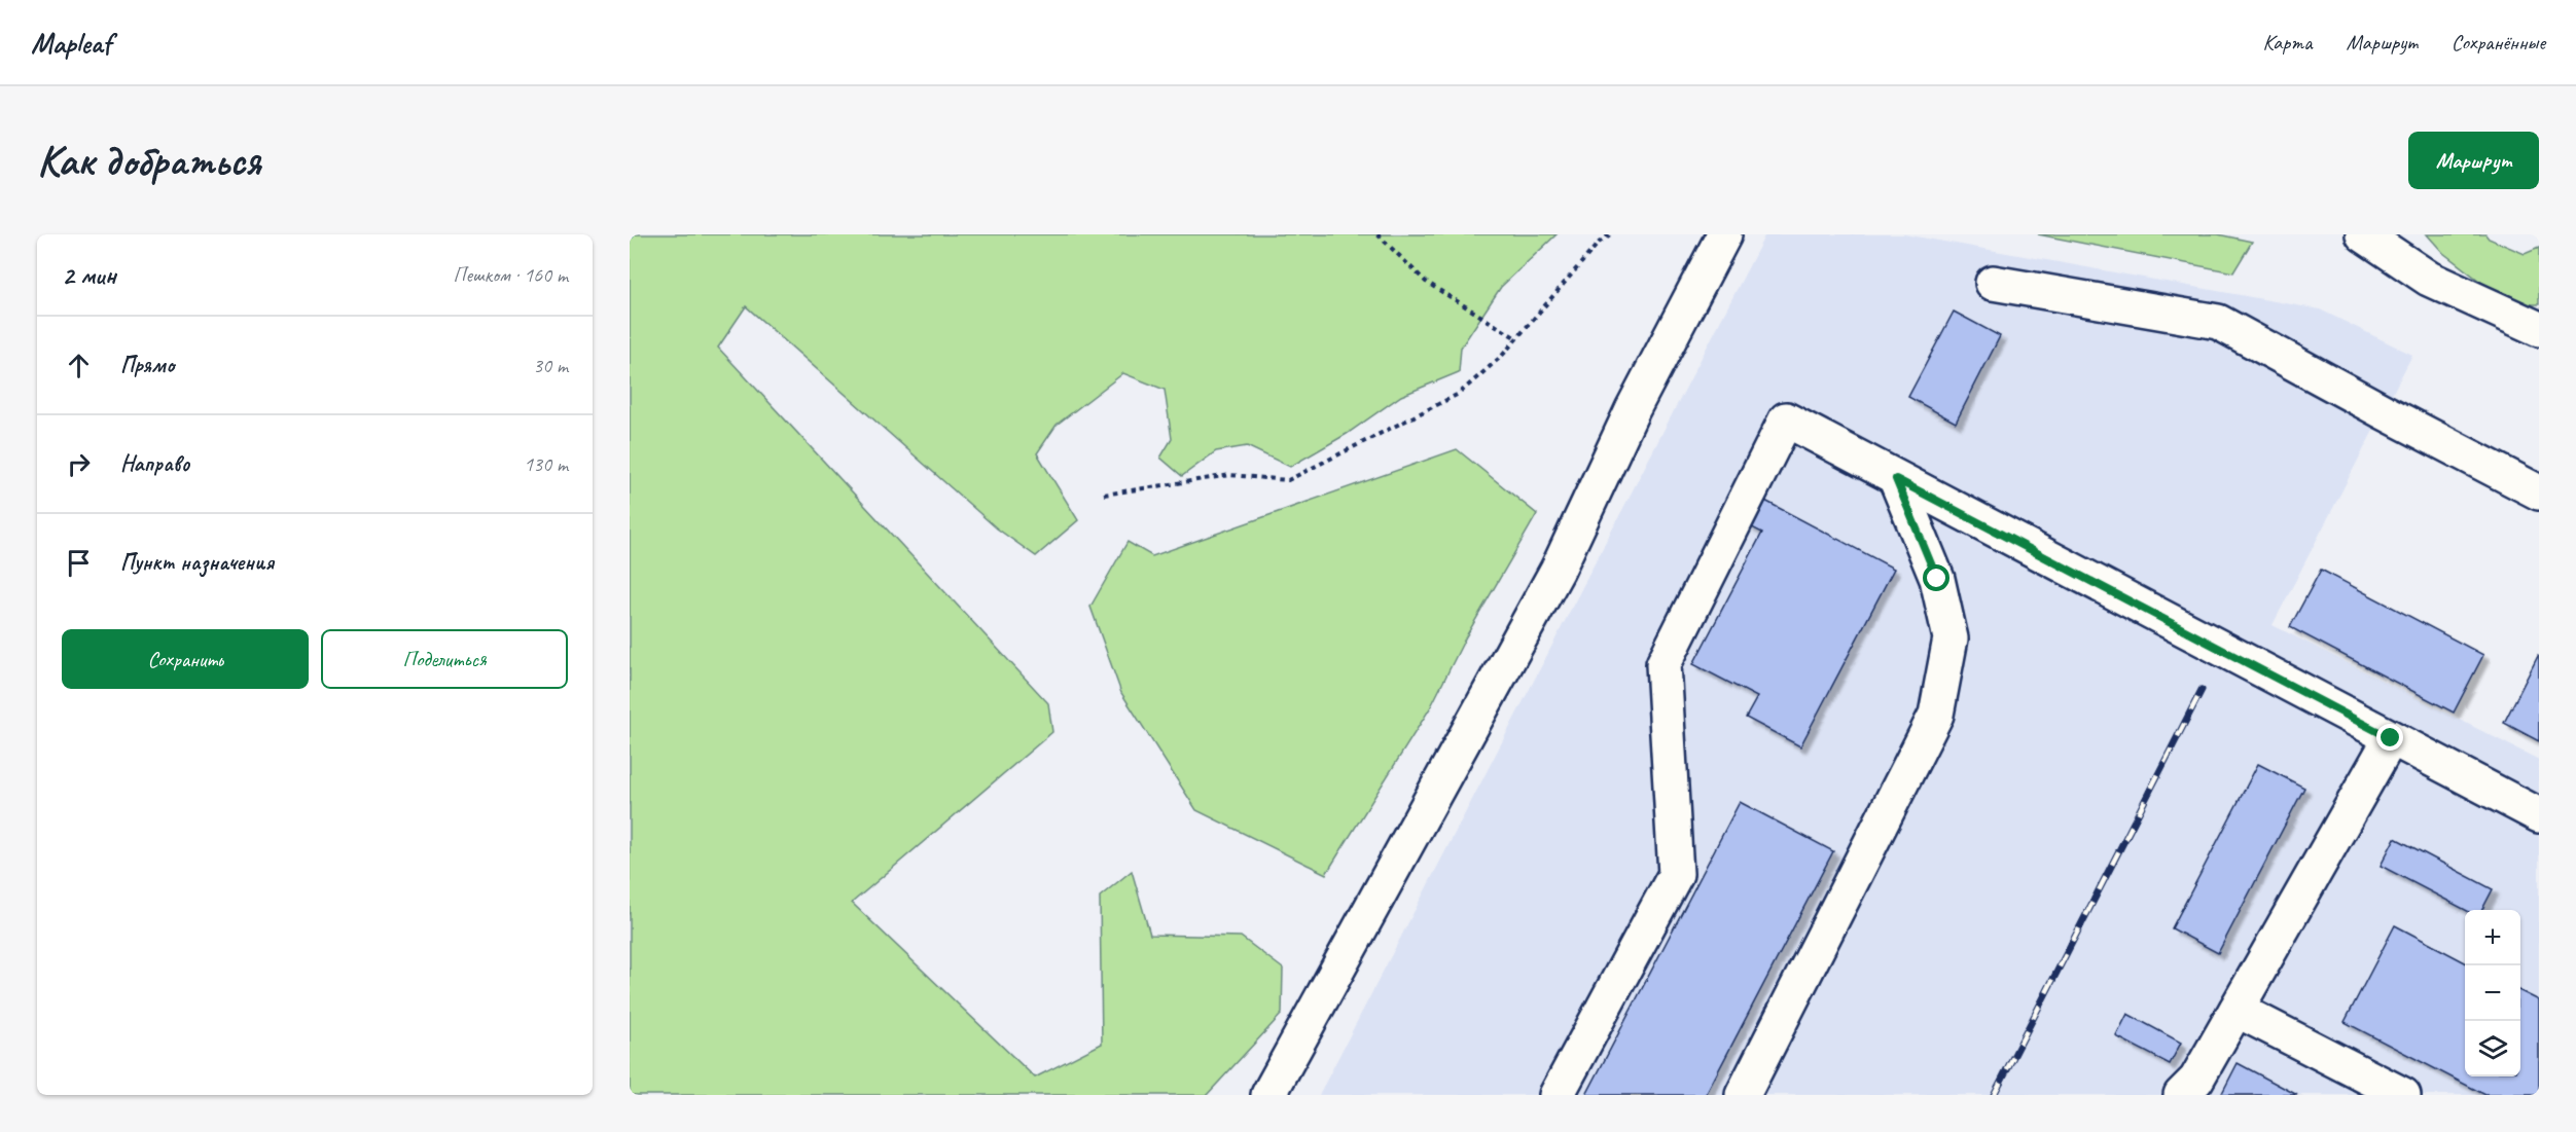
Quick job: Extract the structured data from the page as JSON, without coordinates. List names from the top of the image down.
{
  "page": {
    "header": "Mapleaf",
    "nav": ["Карта", "Маршрут", "Сохранённые"],
    "buttons": [
      "Маршрут",
      ["Сохранить", "Поделиться"]
    ],
    "title": "Как добраться",
    "heading": ["2 мин", "Пешком · 160 m"],
    "list": [
      ["Прямо", "30 m"],
      ["Направо", "130 m"],
      "Пункт назначения"
    ],
    "map_buttons": ["+", "−"]
  }
}
